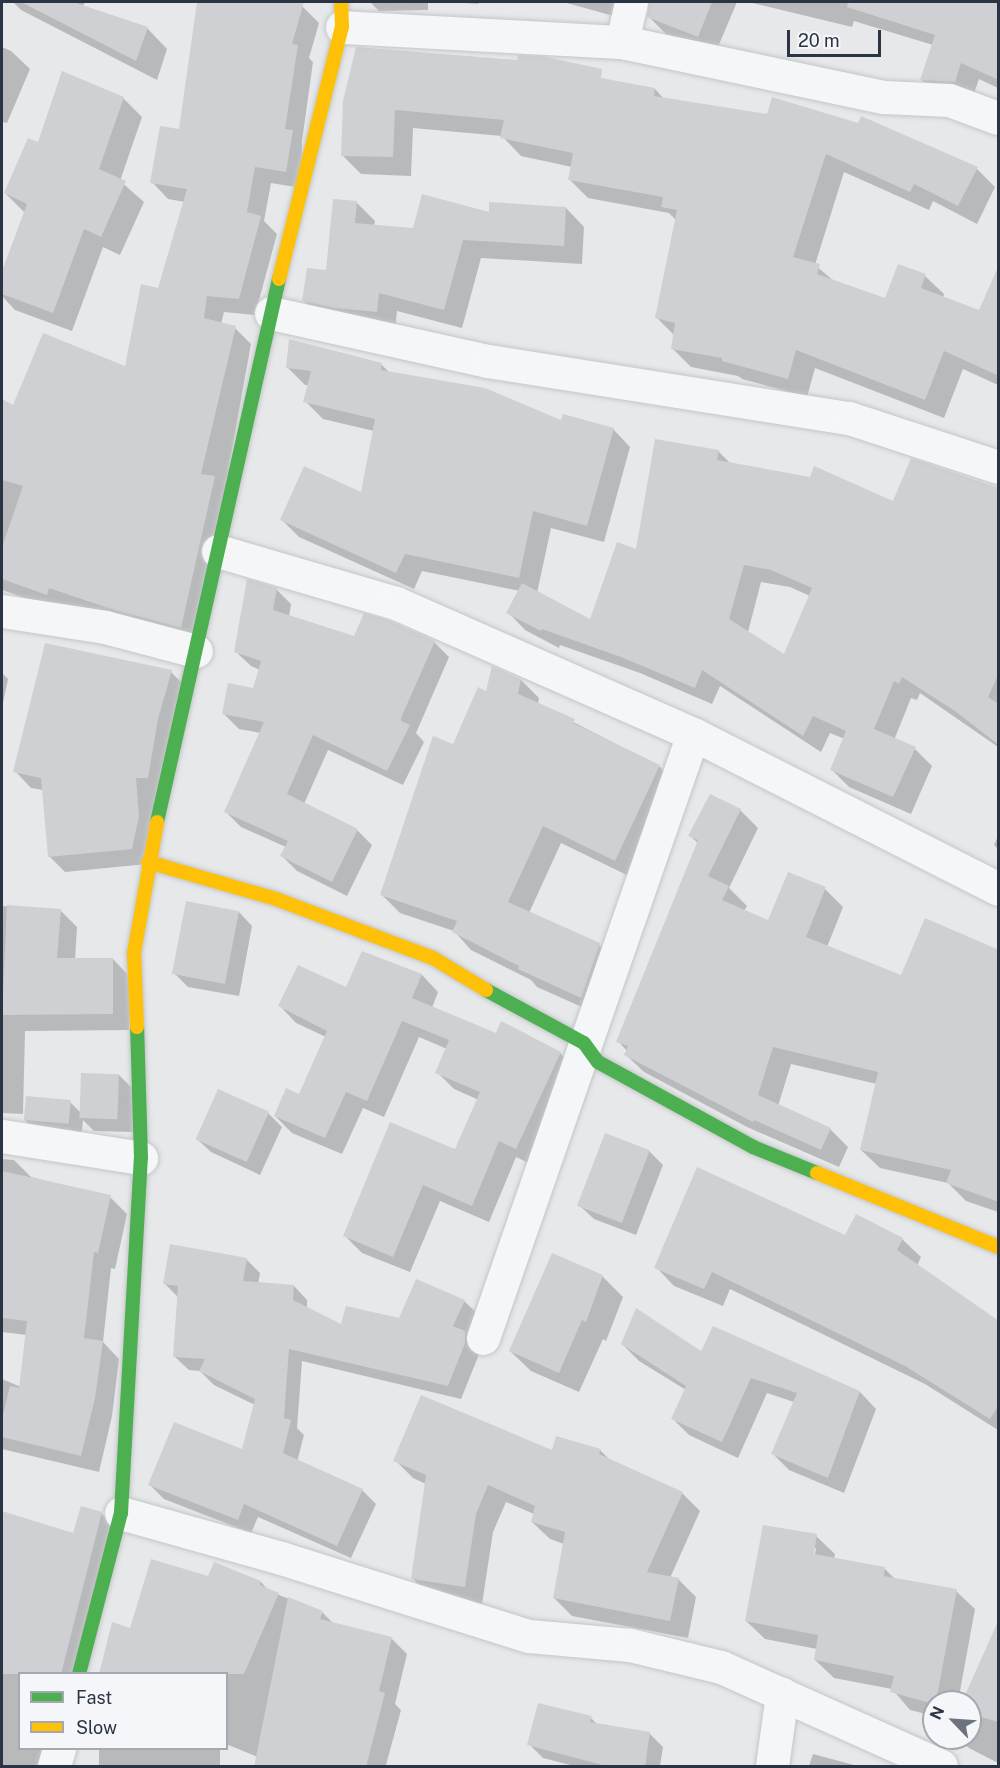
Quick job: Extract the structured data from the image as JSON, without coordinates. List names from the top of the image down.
{
  "legend": ["Fast", "Slow"],
  "scale_bar": "20 m",
  "north": "top left"
}
